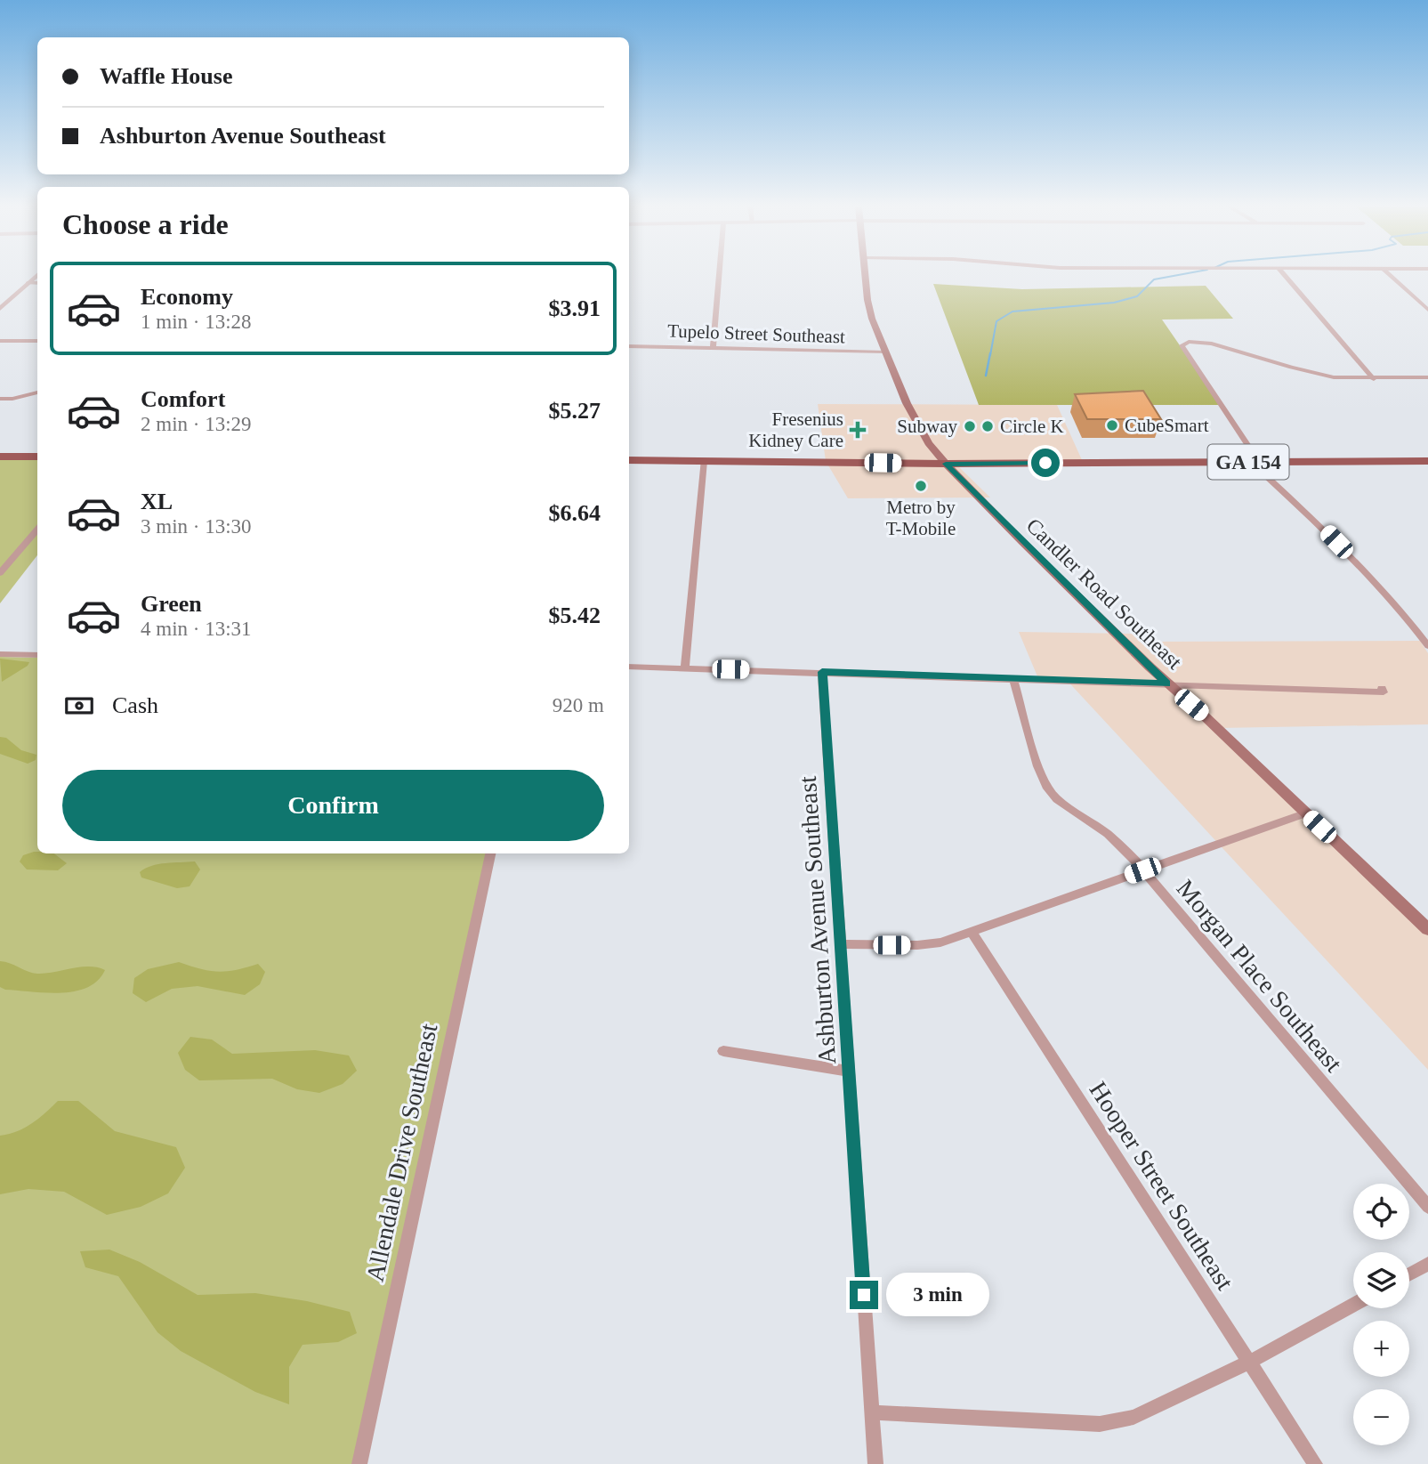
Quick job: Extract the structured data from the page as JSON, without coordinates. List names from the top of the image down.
{
  "streets": {
    "main road": ["GA 154", "Candler Road Southeast"],
    "street": [
      "Tupelo Street Southeast",
      "Ashburton Avenue Southeast",
      "Morgan Place Southeast",
      "Allendale Drive Southeast",
      "Hooper Street Southeast"
    ]
  },
  "crossings": [
    ["Tupelo Street Southeast", "Candler Road Southeast"],
    ["GA 154", "Candler Road Southeast"]
  ],
  "places": {
    "other": [
      "CubeSmart",
      "Subway",
      "Circle K",
      "Metro by T-Mobile"
    ],
    "health": ["Fresenius Kidney Care"]
  },
  "page": {
    "banner": ["Waffle House", "Ashburton Avenue Southeast"],
    "heading": "Choose a ride",
    "list": [
      {
        "name": "Economy",
        "note": "1 min · 13:28",
        "value": "$3.91"
      },
      {
        "name": "Comfort",
        "note": "2 min · 13:29",
        "value": "$5.27"
      },
      {
        "name": "XL",
        "note": "3 min · 13:30",
        "value": "$6.64"
      },
      {
        "name": "Green",
        "note": "4 min · 13:31",
        "value": "$5.42"
      }
    ],
    "pay": ["Cash", "920 m"],
    "buttons": "Confirm",
    "map_buttons": ["+", "−"],
    "bubble": "3 min"
  }
}
